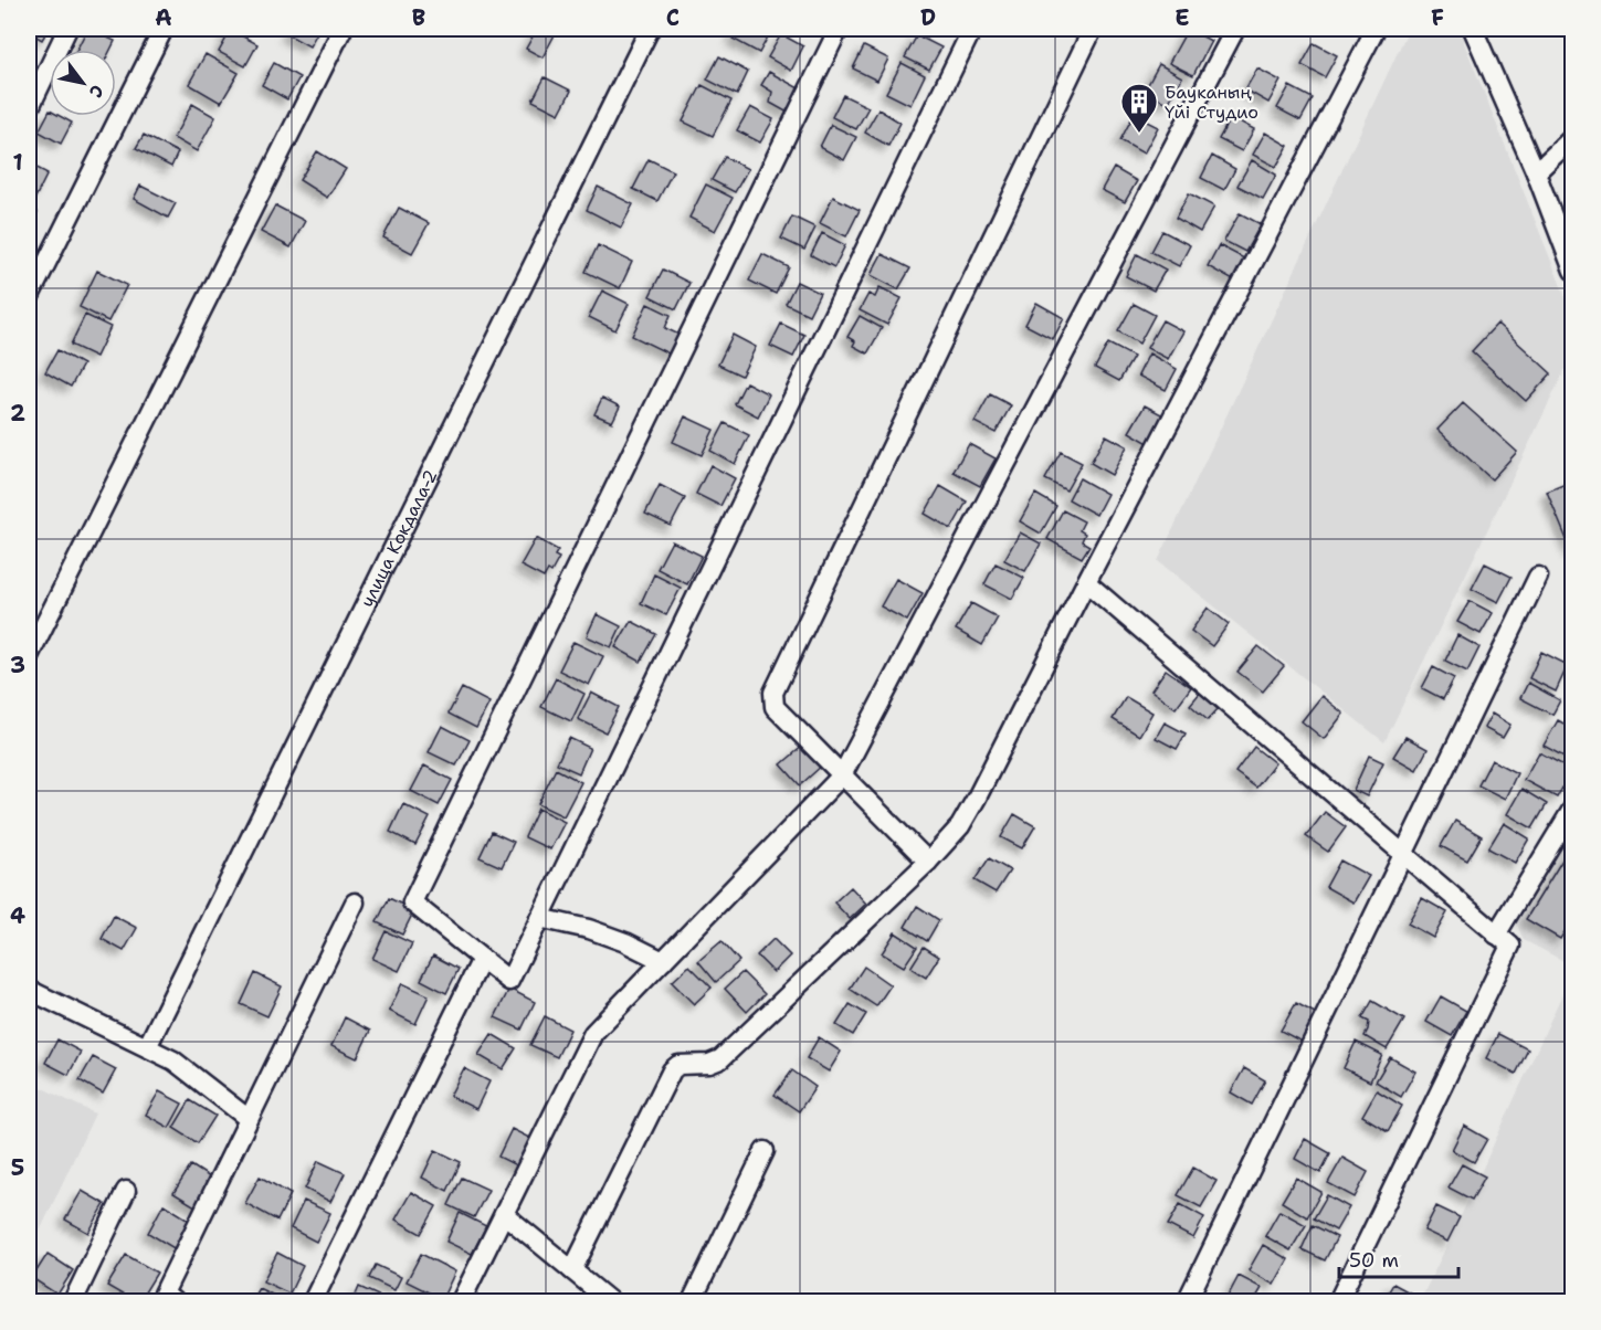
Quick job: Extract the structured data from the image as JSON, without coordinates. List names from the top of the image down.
{
  "streets": {
    "street": ["улица Кокдала-2"]
  },
  "places": {
    "building": ["Бауканың Үйі Студио"]
  },
  "scale_bar": "50 m",
  "north": "bottom right",
  "grid": {
    "columns": [
      "A",
      "B",
      "C",
      "D",
      "E",
      "F"
    ],
    "rows": [
      "1",
      "2",
      "3",
      "4",
      "5"
    ]
  }
}
